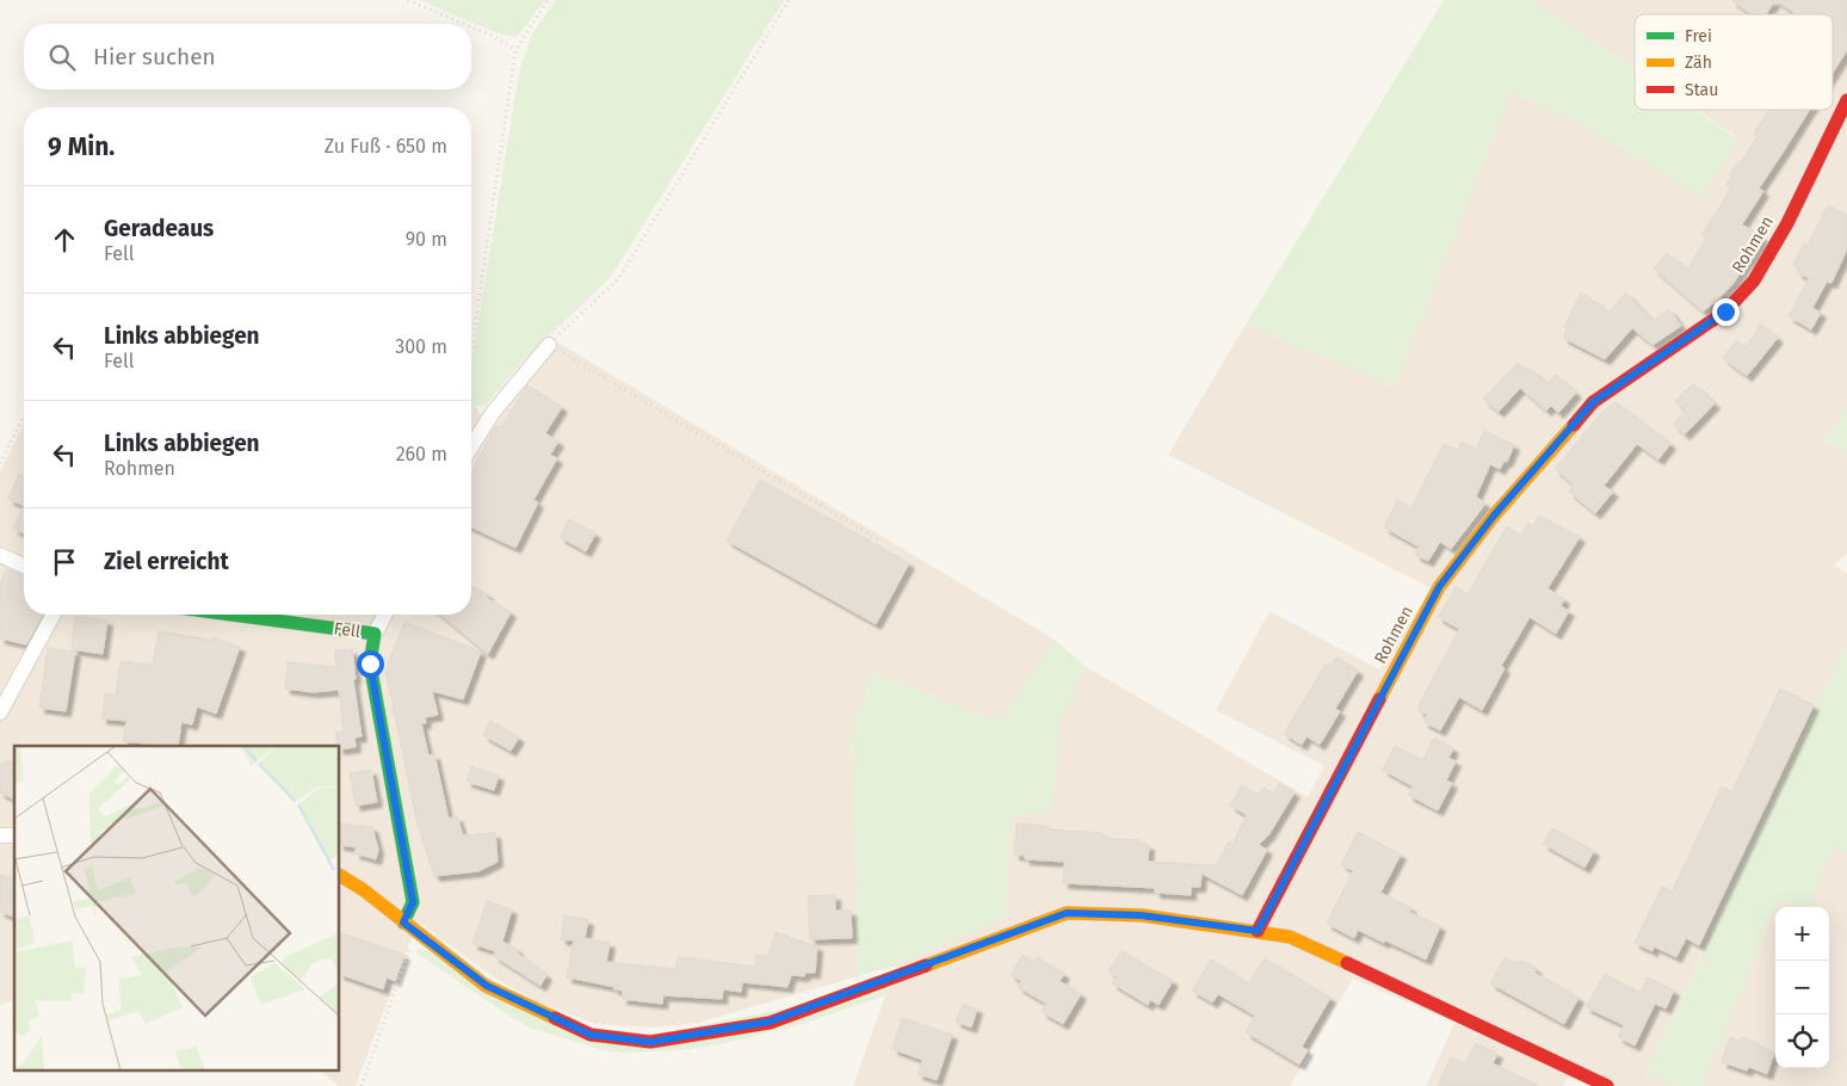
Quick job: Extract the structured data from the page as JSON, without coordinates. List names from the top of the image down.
{
  "streets": {
    "street": ["Rohmen", "Fell"]
  },
  "legend": ["Frei", "Zäh", "Stau"],
  "page": {
    "search": "Hier suchen",
    "heading": ["9 Min.", "Zu Fuß · 650 m"],
    "list": [
      ["Geradeaus", "Fell", "90 m"],
      ["Links abbiegen", "Fell", "300 m"],
      ["Links abbiegen", "Rohmen", "260 m"],
      "Ziel erreicht"
    ],
    "map_buttons": ["+", "−"]
  }
}
